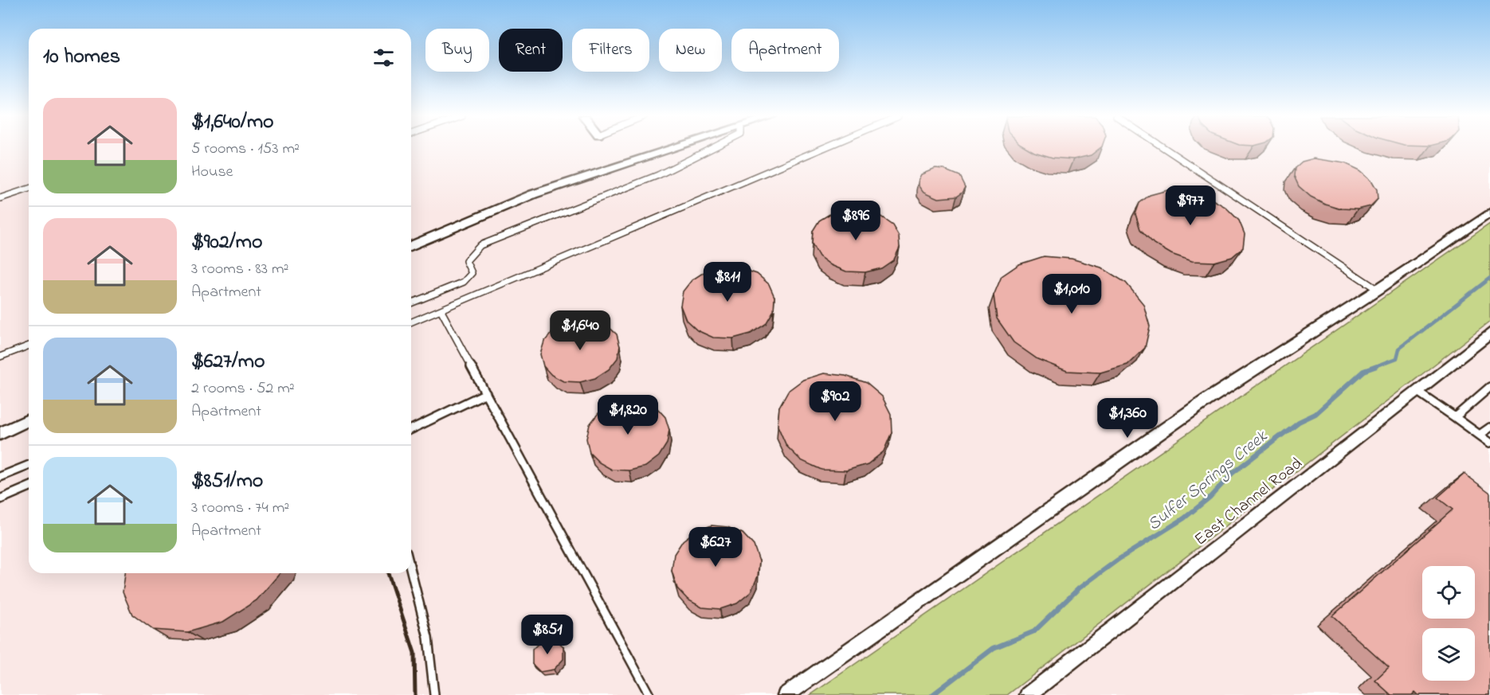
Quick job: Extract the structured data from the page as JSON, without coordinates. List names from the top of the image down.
{
  "streets": {
    "street": ["East Channel Road"]
  },
  "water": ["Sulfer Springs Creek"],
  "page": {
    "chip": [
      "Buy",
      "Rent",
      "Filters",
      "New",
      "Apartment"
    ],
    "heading": "10 homes",
    "list": [
      {
        "name": "$1,640/mo",
        "note": "5 rooms · 153 m² · House"
      },
      {
        "name": "$902/mo",
        "note": "3 rooms · 83 m² · Apartment"
      },
      {
        "name": "$627/mo",
        "note": "2 rooms · 52 m² · Apartment"
      },
      {
        "name": "$851/mo",
        "note": "3 rooms · 74 m² · Apartment"
      }
    ],
    "price": [
      "$977",
      "$896",
      "$811",
      "$1,010",
      "$1,640",
      "$902",
      "$1,820",
      "$1,360",
      "$627",
      "$851"
    ]
  }
}
